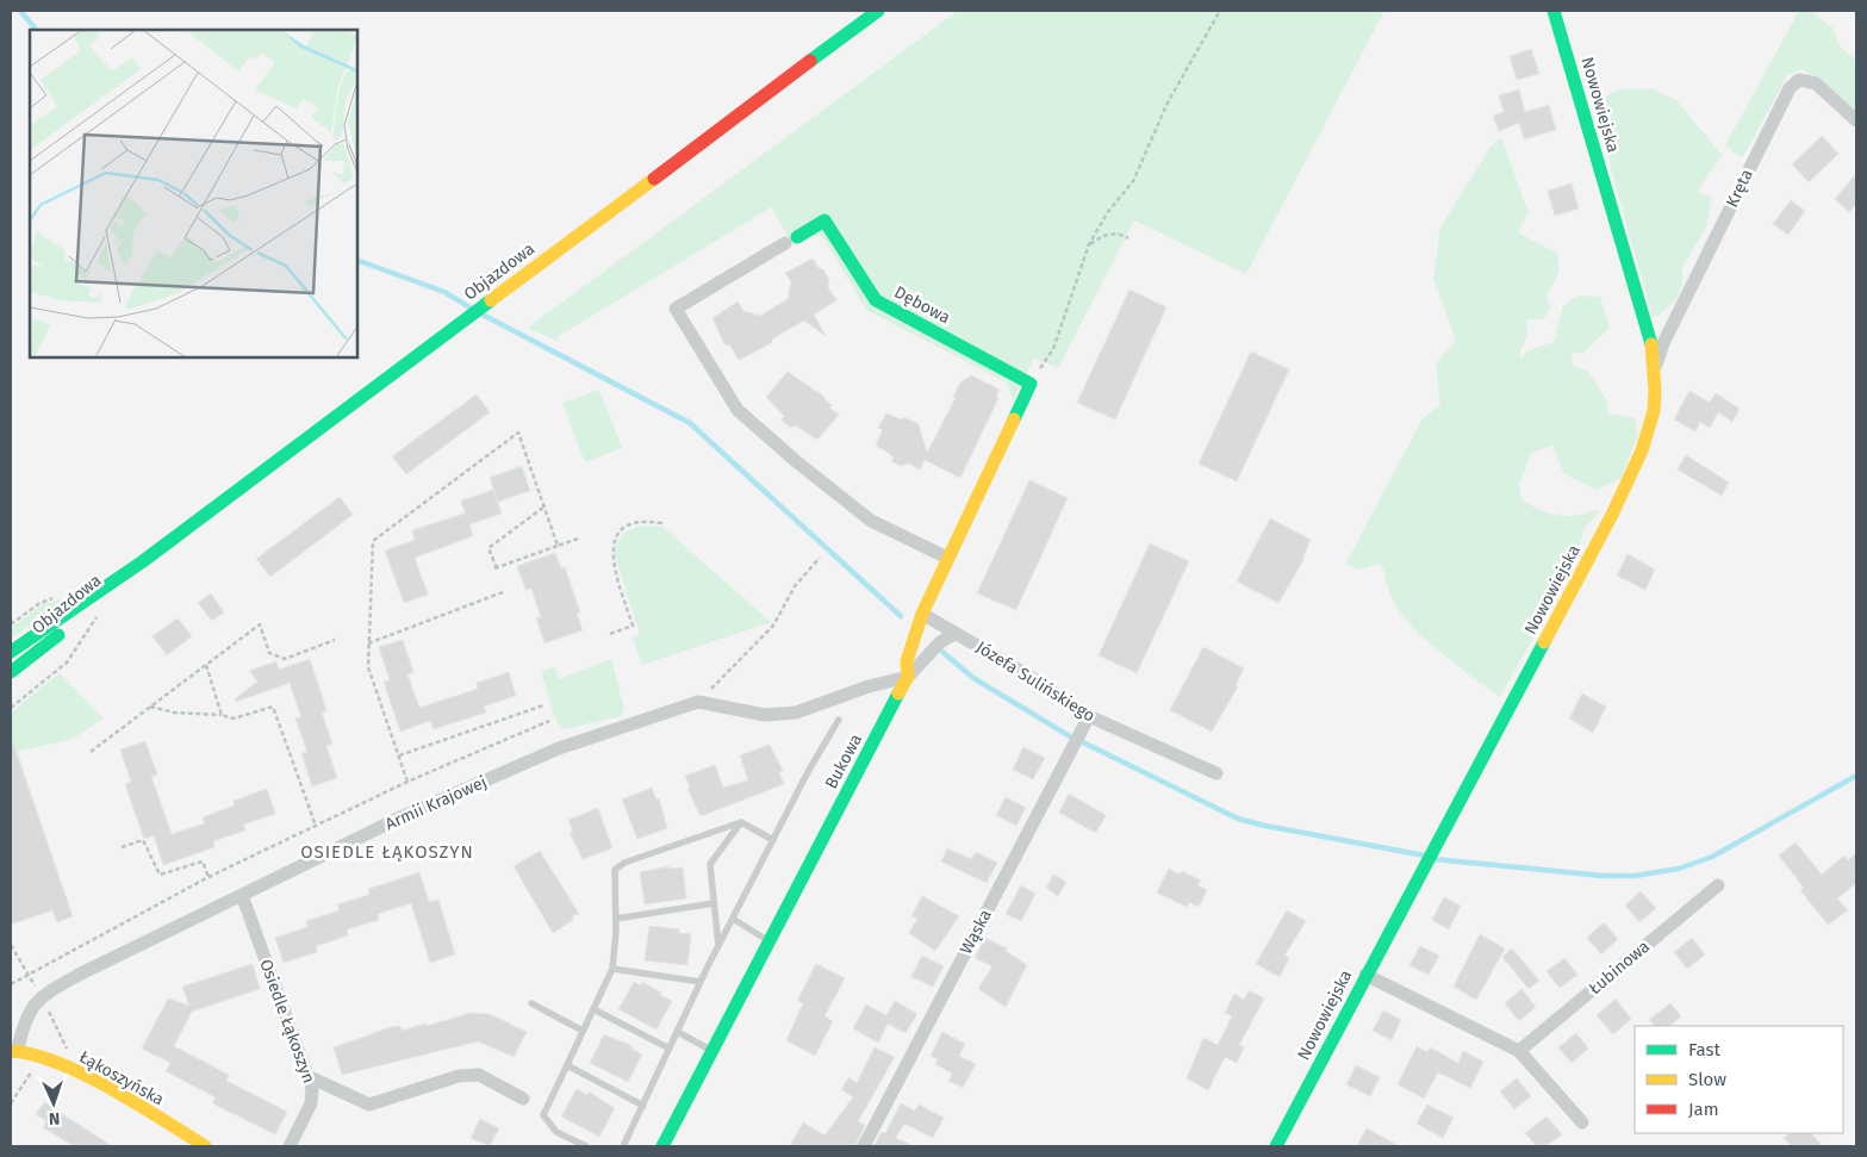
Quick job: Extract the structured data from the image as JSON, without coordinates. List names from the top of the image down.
{
  "streets": {
    "street": [
      "Nowowiejska",
      "Kręta",
      "Objazdowa",
      "Dębowa",
      "Józefa Sulińskiego",
      "Bukowa",
      "Armii Krajowej",
      "Wąska",
      "Łubinowa",
      "Osiedle Łąkoszyn",
      "Łąkoszyńska"
    ]
  },
  "crossings": [
    ["Nowowiejska", "Kręta"],
    ["Dębowa", "Bukowa"],
    ["Józefa Sulińskiego", "Bukowa"],
    ["Józefa Sulińskiego", "Wąska"],
    ["Bukowa", "Armii Krajowej"],
    ["Armii Krajowej", "Osiedle Łąkoszyn"],
    ["Armii Krajowej", "Łąkoszyńska"]
  ],
  "districts": ["OSIEDLE ŁĄKOSZYN"],
  "legend": ["Fast", "Slow", "Jam"],
  "north": "bottom"
}
